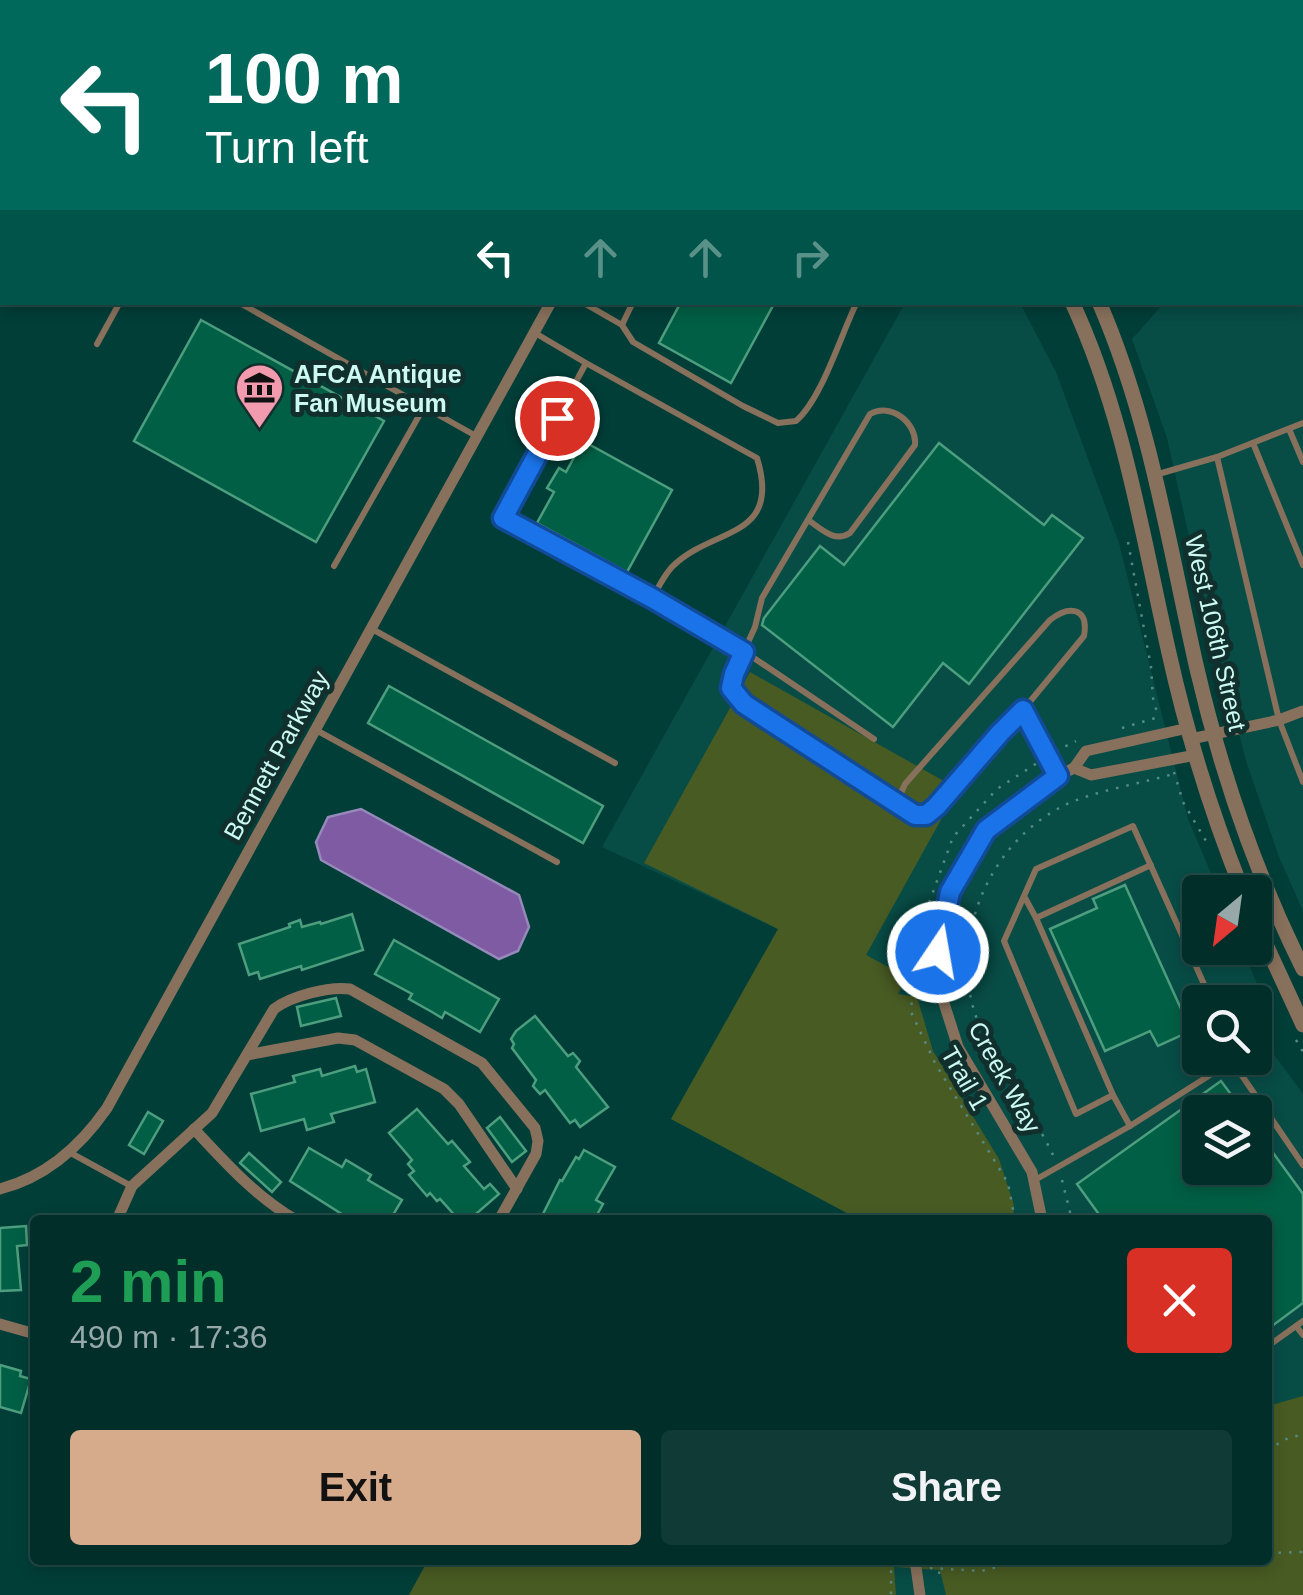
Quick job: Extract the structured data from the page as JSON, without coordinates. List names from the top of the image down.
{
  "streets": {
    "street": ["West 106th Street", "Bennett Parkway", "Creek Way"],
    "path": ["Trail 1"]
  },
  "crossings": [
    ["West 106th Street", "Creek Way"]
  ],
  "places": {
    "museum": ["AFCA Antique Fan Museum"]
  },
  "north": "bottom left",
  "page": {
    "turn": ["100 m", "Turn left"],
    "heading": ["2 min", "490 m · 17:36"],
    "buttons": ["Exit", "Share"]
  }
}
